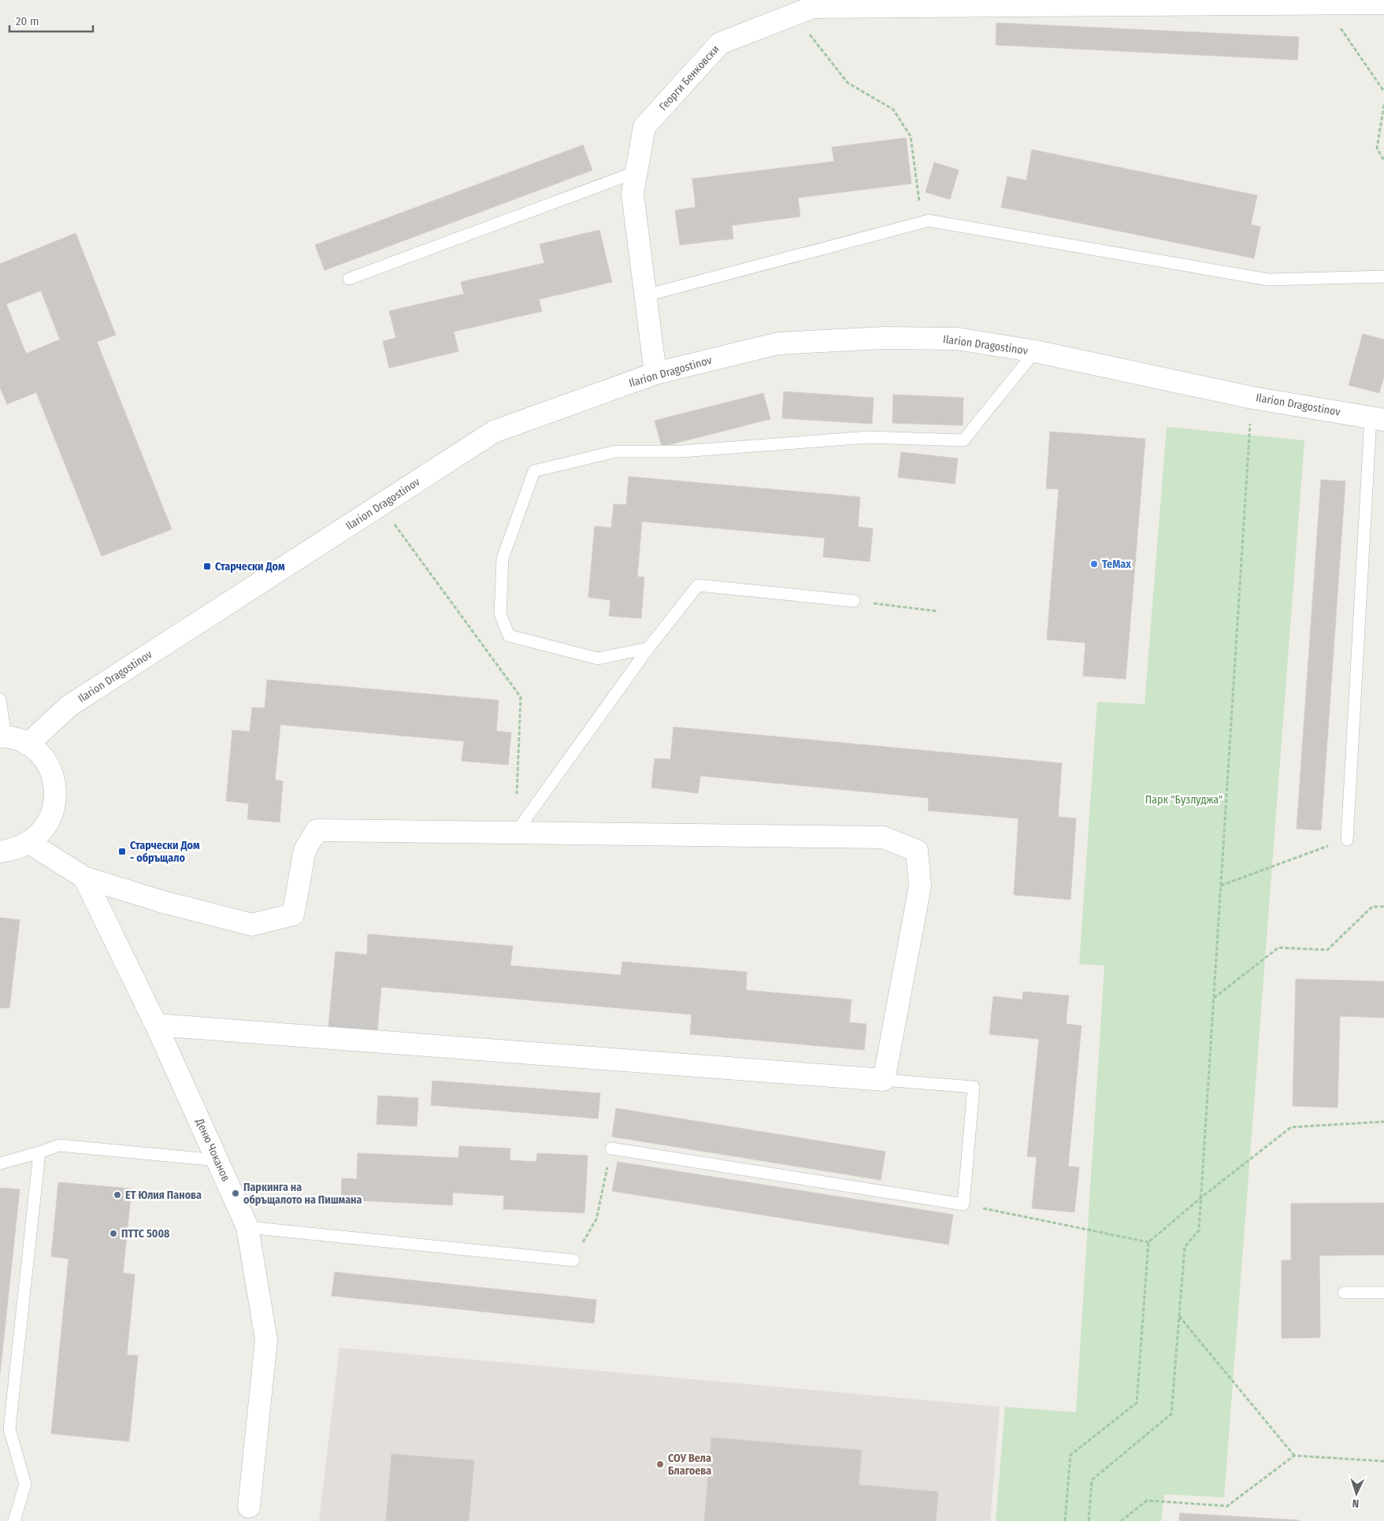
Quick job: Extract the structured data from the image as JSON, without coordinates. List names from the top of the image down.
{
  "streets": {
    "street": ["Георги Бенковски", "Ilarion Dragostinov", "Деню Чоканов"]
  },
  "crossings": [
    ["Георги Бенковски", "Ilarion Dragostinov"]
  ],
  "parks": ["Парк \"Бузлуджа\""],
  "places": {
    "other": [
      "TeMax",
      "Паркинга на обръщалото на Пишмана",
      "ЕТ Юлия Панова",
      "ПТТС 5008",
      "СОУ Вела Благоева"
    ],
    "transit": ["Старчески Дом", "Старчески Дом - обръщало"]
  },
  "scale_bar": "20 m",
  "north": "bottom"
}
